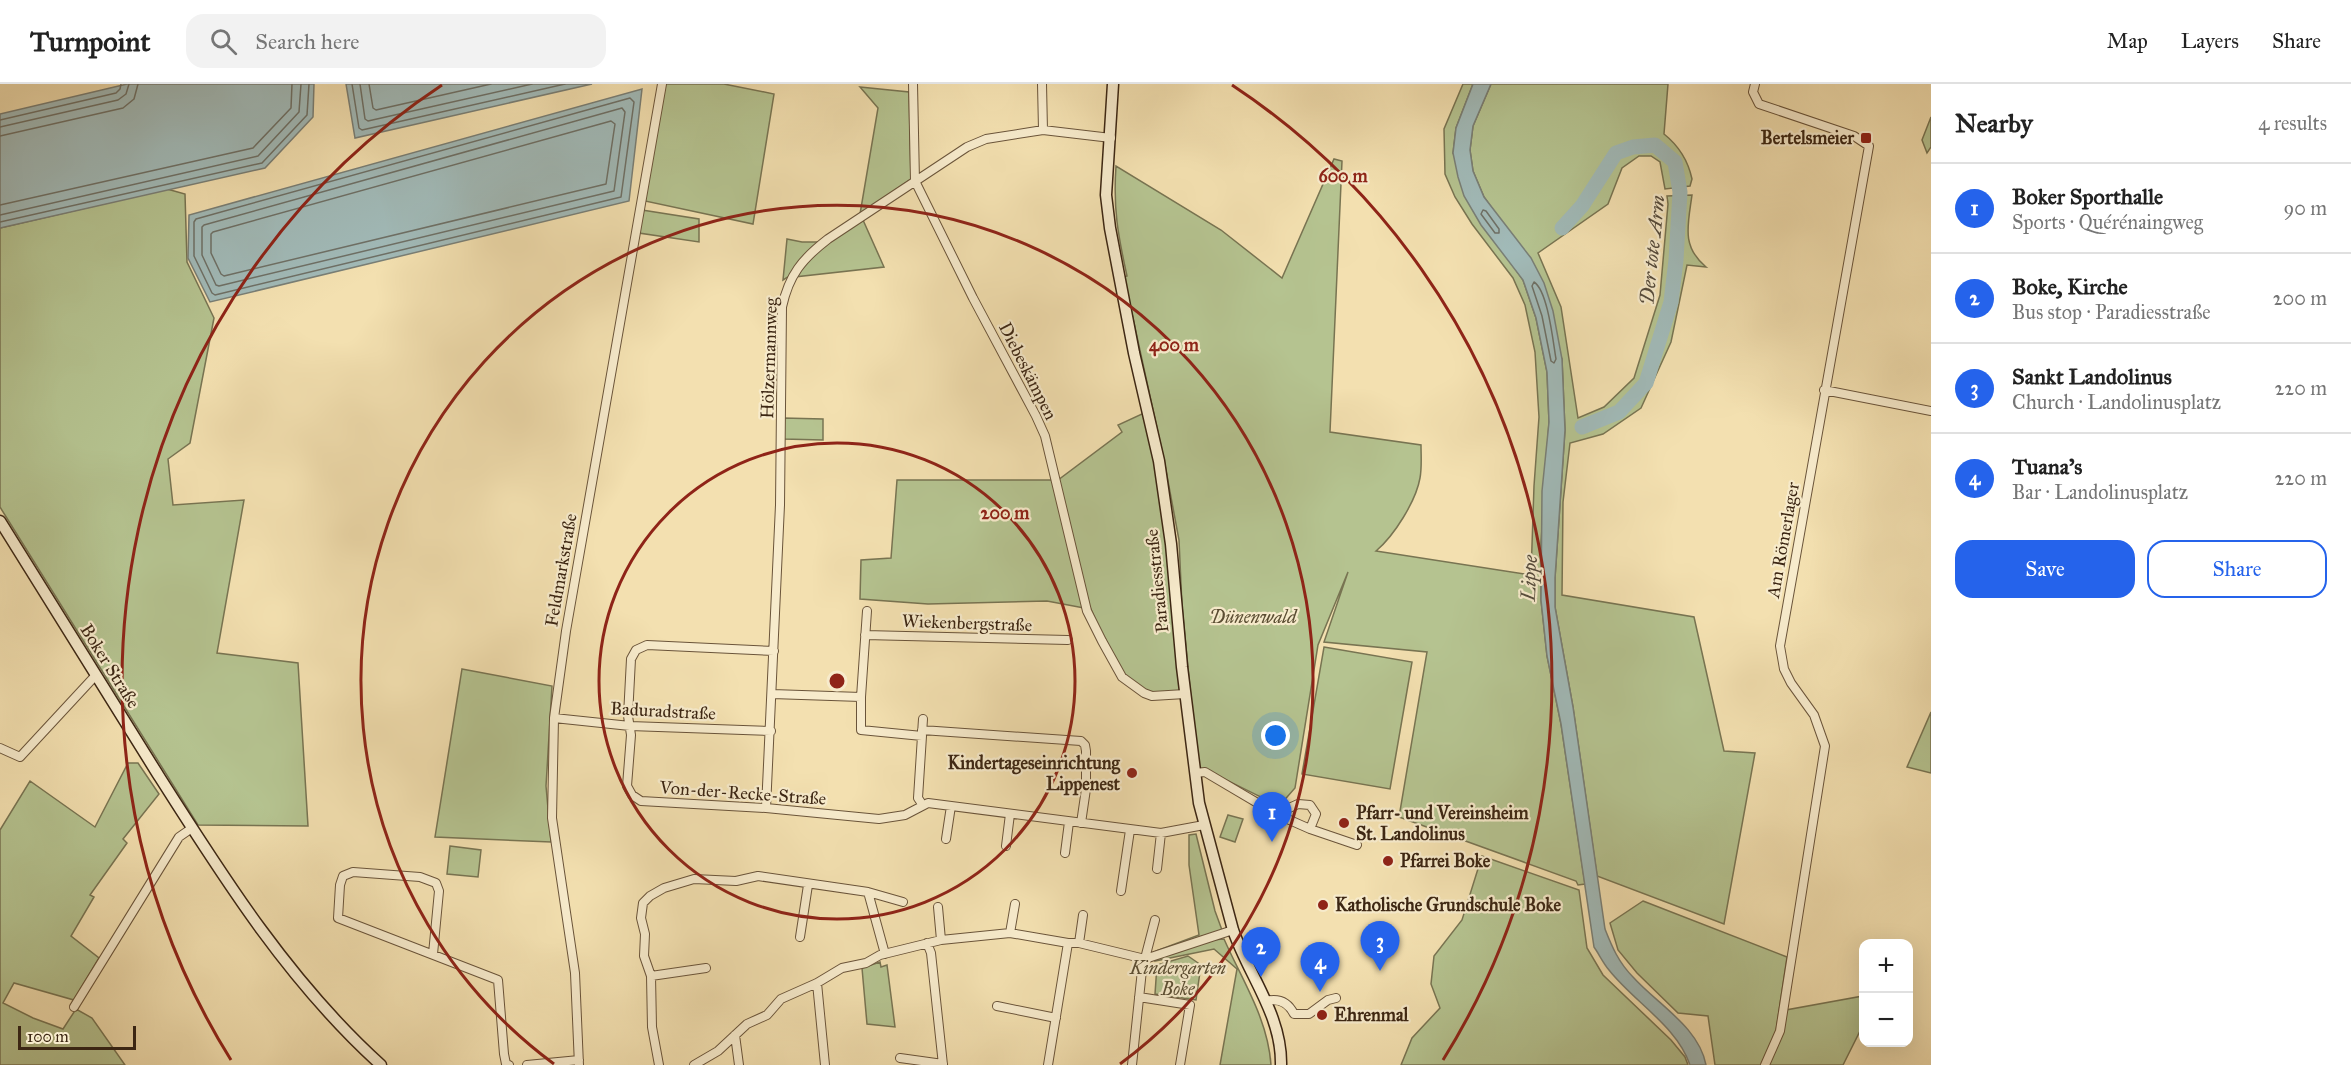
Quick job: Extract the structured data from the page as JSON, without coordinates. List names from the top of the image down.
{
  "streets": {
    "main road": ["Paradiesstraße", "Boker Straße"],
    "street": [
      "Hölzermannweg",
      "Diebeskämpen",
      "Am Römerlager",
      "Feldmarkstraße",
      "Wiekenbergstraße",
      "Baduradstraße",
      "Von-der-Recke-Straße"
    ]
  },
  "crossings": [
    ["Hölzermannweg", "Diebeskämpen"],
    ["Hölzermannweg", "Paradiesstraße"],
    ["Hölzermannweg", "Baduradstraße"],
    ["Hölzermannweg", "Von-der-Recke-Straße"],
    ["Diebeskämpen", "Paradiesstraße"],
    ["Feldmarkstraße", "Baduradstraße"],
    ["Paradiesstraße", "Von-der-Recke-Straße"],
    ["Baduradstraße", "Von-der-Recke-Straße"]
  ],
  "water": ["Der tote Arm", "Lippe"],
  "parks": ["Dünenwald", "Kindergarten Boke"],
  "places": {
    "transit": ["Bertelsmeier"],
    "other": [
      "Kindertageseinrichtung Lippenest",
      "Pfarr- und Vereinsheim St. Landolinus",
      "Pfarrei Boke",
      "Katholische Grundschule Boke",
      "Ehrenmal"
    ]
  },
  "scale_bar": "100 m",
  "page": {
    "header": "Turnpoint",
    "search": "Search here",
    "nav": ["Map", "Layers", "Share"],
    "heading": ["Nearby", "4 results"],
    "list": [
      {
        "mark": "1",
        "name": "Boker Sporthalle",
        "note": "Sports · Quérénaingweg",
        "value": "90 m"
      },
      {
        "mark": "2",
        "name": "Boke, Kirche",
        "note": "Bus stop · Paradiesstraße",
        "value": "200 m"
      },
      {
        "mark": "3",
        "name": "Sankt Landolinus",
        "note": "Church · Landolinusplatz",
        "value": "220 m"
      },
      {
        "mark": "4",
        "name": "Tuana's",
        "note": "Bar · Landolinusplatz",
        "value": "220 m"
      }
    ],
    "buttons": ["Save", "Share"],
    "pins": [
      "1",
      "3",
      "2",
      "4"
    ],
    "map_buttons": ["+", "−"],
    "scale": "100 m"
  },
  "rings": ["600 m", "400 m", "200 m"]
}
